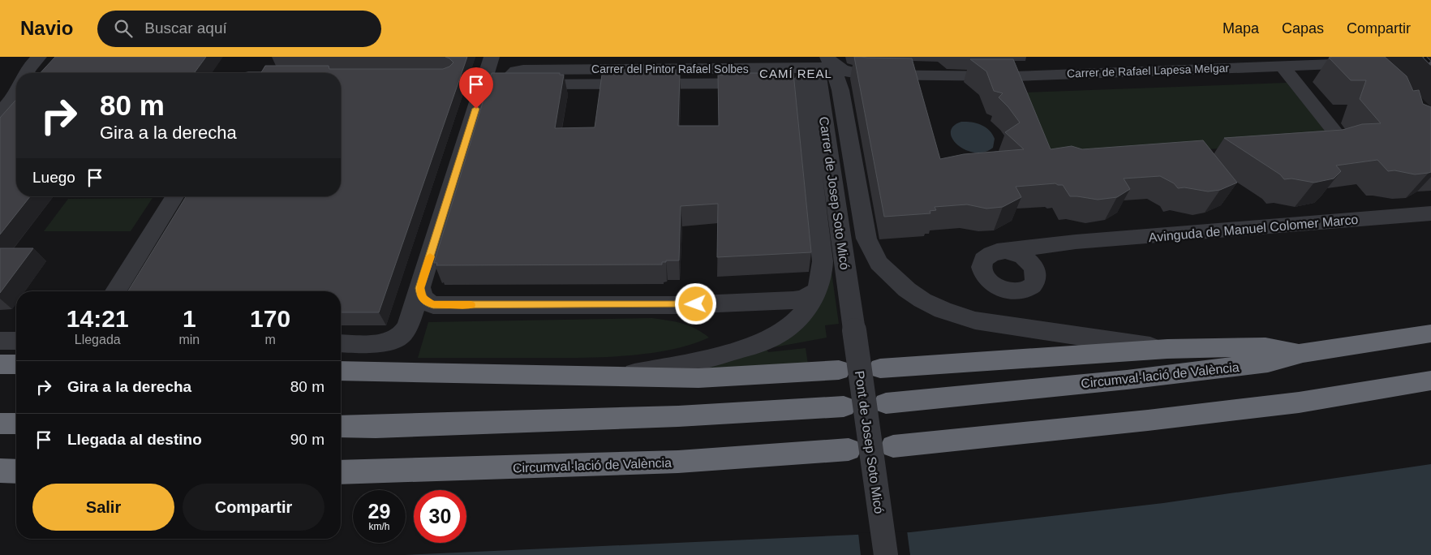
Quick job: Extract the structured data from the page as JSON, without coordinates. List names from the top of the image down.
{
  "streets": {
    "highway": ["Circumval·lació de València"],
    "street": [
      "Carrer del Pintor Rafael Solbes",
      "Carrer de Rafael Lapesa Melgar",
      "Carrer de Josep Soto Micó",
      "Avinguda de Manuel Colomer Marco",
      "Pont de Josep Soto Micó"
    ]
  },
  "crossings": [
    ["Carrer del Pintor Rafael Solbes", "Carrer de Rafael Lapesa Melgar"],
    ["Carrer del Pintor Rafael Solbes", "Carrer de Josep Soto Micó"],
    ["Carrer de Rafael Lapesa Melgar", "Carrer de Josep Soto Micó"],
    ["Carrer de Josep Soto Micó", "Pont de Josep Soto Micó"]
  ],
  "districts": ["CAMÍ REAL"],
  "page": {
    "header": "Navio",
    "search": "Buscar aquí",
    "nav": ["Mapa", "Capas", "Compartir"],
    "turn": ["80 m", "Gira a la derecha"],
    "then": "Luego",
    "eta": [
      "14:21",
      "Llegada",
      "1",
      "min",
      "170",
      "m"
    ],
    "list": [
      {
        "name": "Gira a la derecha",
        "value": "80 m"
      },
      {
        "name": "Llegada al destino",
        "value": "90 m"
      }
    ],
    "buttons": ["Salir", "Compartir"],
    "speed": "29 km/h",
    "limit": "30"
  }
}
